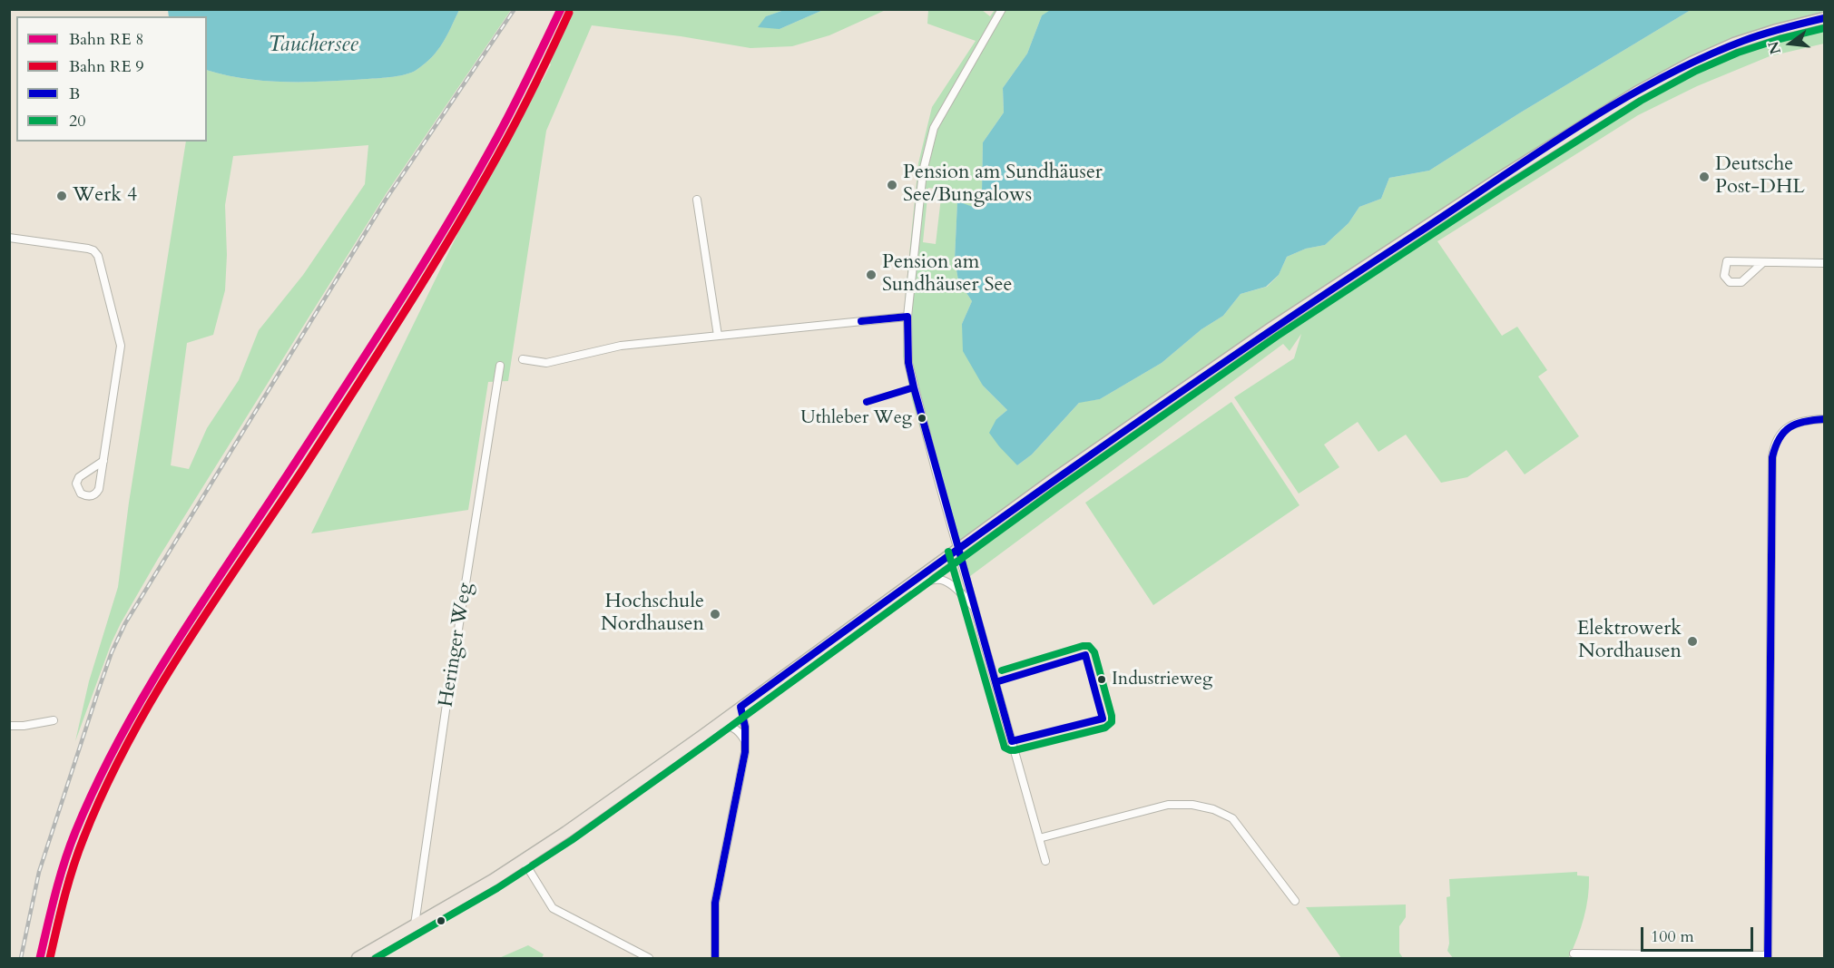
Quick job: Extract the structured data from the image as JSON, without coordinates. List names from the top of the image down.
{
  "streets": {
    "street": ["Heringer Weg"]
  },
  "water": ["Tauchersee"],
  "places": [
    "Deutsche Post-DHL",
    "Pension am Sundhäuser See/Bungalows",
    "Werk 4",
    "Pension am Sundhäuser See",
    "Uthleber Weg",
    "Hochschule Nordhausen",
    "Elektrowerk Nordhausen",
    "Industrieweg"
  ],
  "lines": ["transit line B", "transit line 20"],
  "legend": [
    "Bahn RE 8",
    "Bahn RE 9",
    "B",
    "20"
  ],
  "scale_bar": "100 m",
  "north": "left"
}
